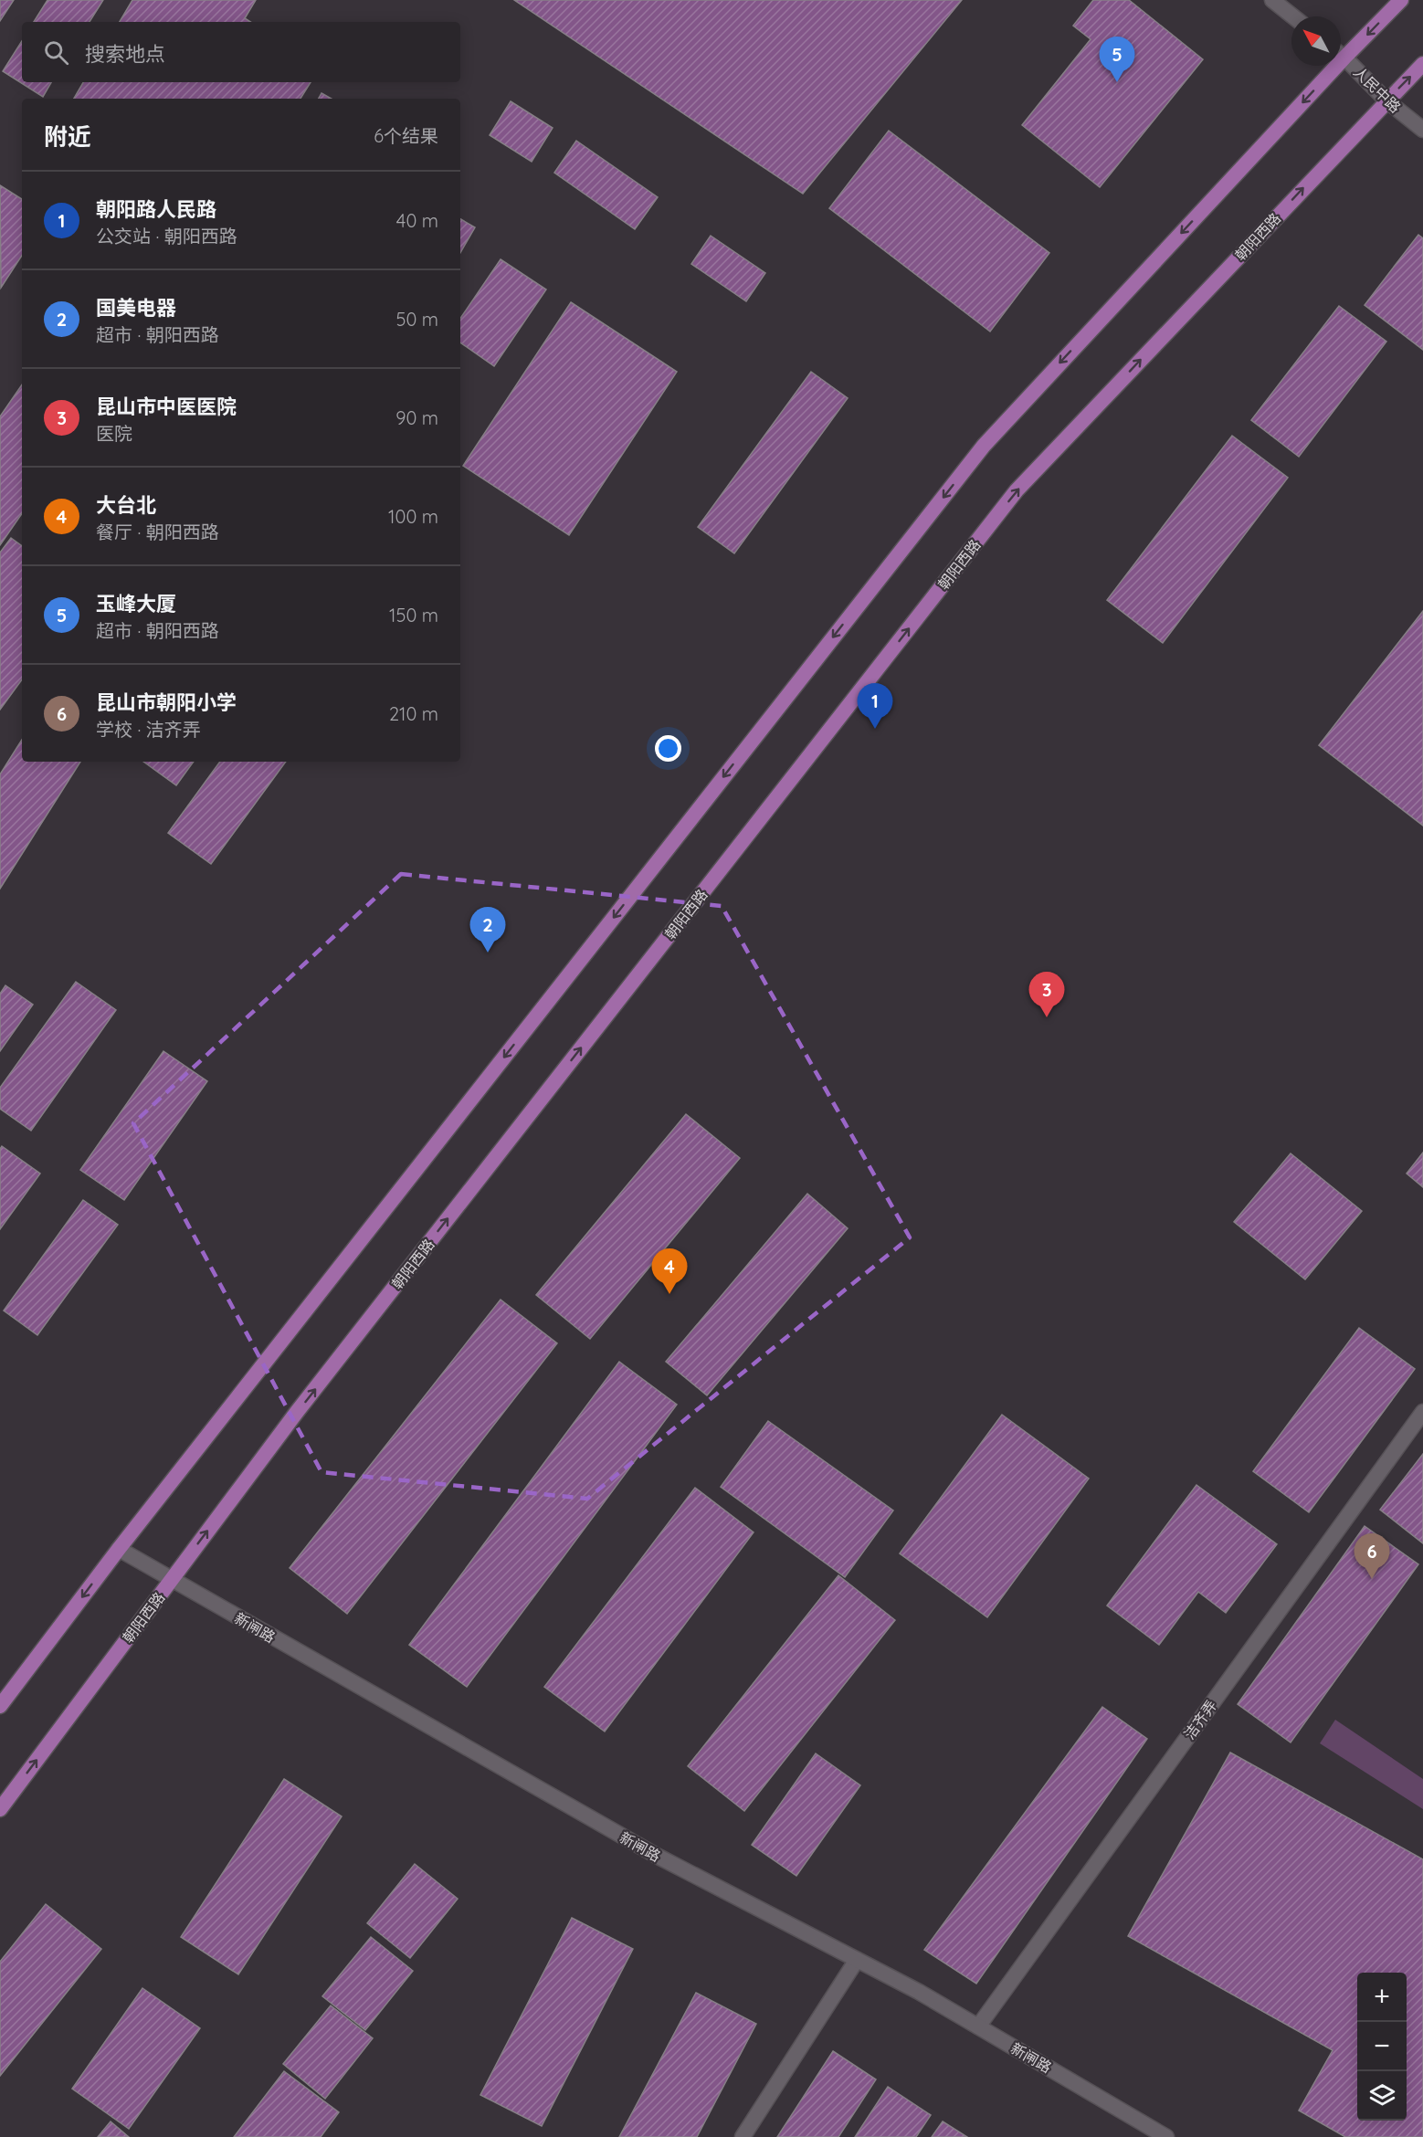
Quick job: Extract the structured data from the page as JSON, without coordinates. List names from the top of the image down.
{
  "streets": {
    "main road": ["朝阳西路"],
    "street": ["人民中路", "新闸路", "洁齐弄"]
  },
  "crossings": [
    ["人民中路", "朝阳西路"],
    ["朝阳西路", "新闸路"],
    ["新闸路", "洁齐弄"]
  ],
  "north": "top left",
  "page": {
    "search": "搜索地点",
    "pins": [
      "5",
      "1",
      "2",
      "3",
      "4",
      "6"
    ],
    "heading": ["附近", "6个结果"],
    "list": [
      {
        "mark": "1",
        "name": "朝阳路人民路",
        "note": "公交站 · 朝阳西路",
        "value": "40 m"
      },
      {
        "mark": "2",
        "name": "国美电器",
        "note": "超市 · 朝阳西路",
        "value": "50 m"
      },
      {
        "mark": "3",
        "name": "昆山市中医医院",
        "note": "医院",
        "value": "90 m"
      },
      {
        "mark": "4",
        "name": "大台北",
        "note": "餐厅 · 朝阳西路",
        "value": "100 m"
      },
      {
        "mark": "5",
        "name": "玉峰大厦",
        "note": "超市 · 朝阳西路",
        "value": "150 m"
      },
      {
        "mark": "6",
        "name": "昆山市朝阳小学",
        "note": "学校 · 洁齐弄",
        "value": "210 m"
      }
    ],
    "map_buttons": ["+", "−"]
  }
}
